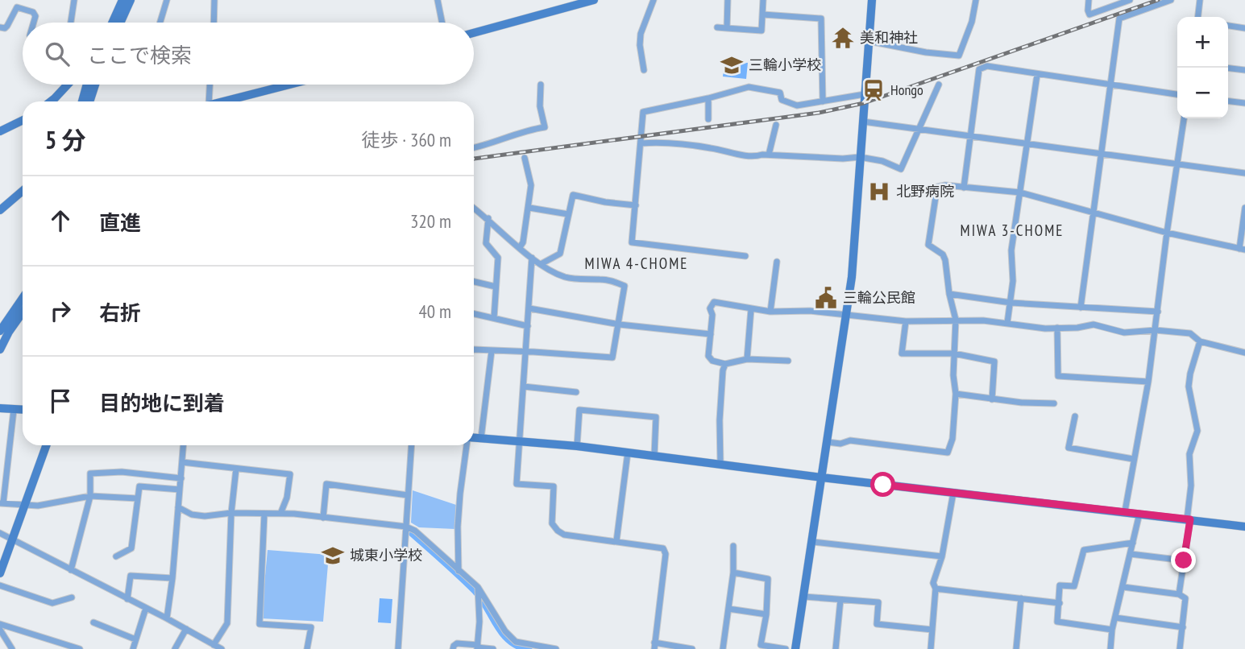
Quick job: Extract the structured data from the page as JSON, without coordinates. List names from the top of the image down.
{
  "districts": ["MIWA 3-CHOME", "MIWA 4-CHOME"],
  "places": {
    "temple": ["美和神社"],
    "school or university": ["三輪小学校", "城東小学校"],
    "station": ["Hongo"],
    "hospital": ["北野病院"],
    "public building": ["三輪公民館"]
  },
  "page": {
    "map_buttons": ["+", "−"],
    "search": "ここで検索",
    "heading": ["5 分", "徒歩 · 360 m"],
    "list": [
      ["直進", "320 m"],
      ["右折", "40 m"],
      "目的地に到着"
    ]
  }
}
